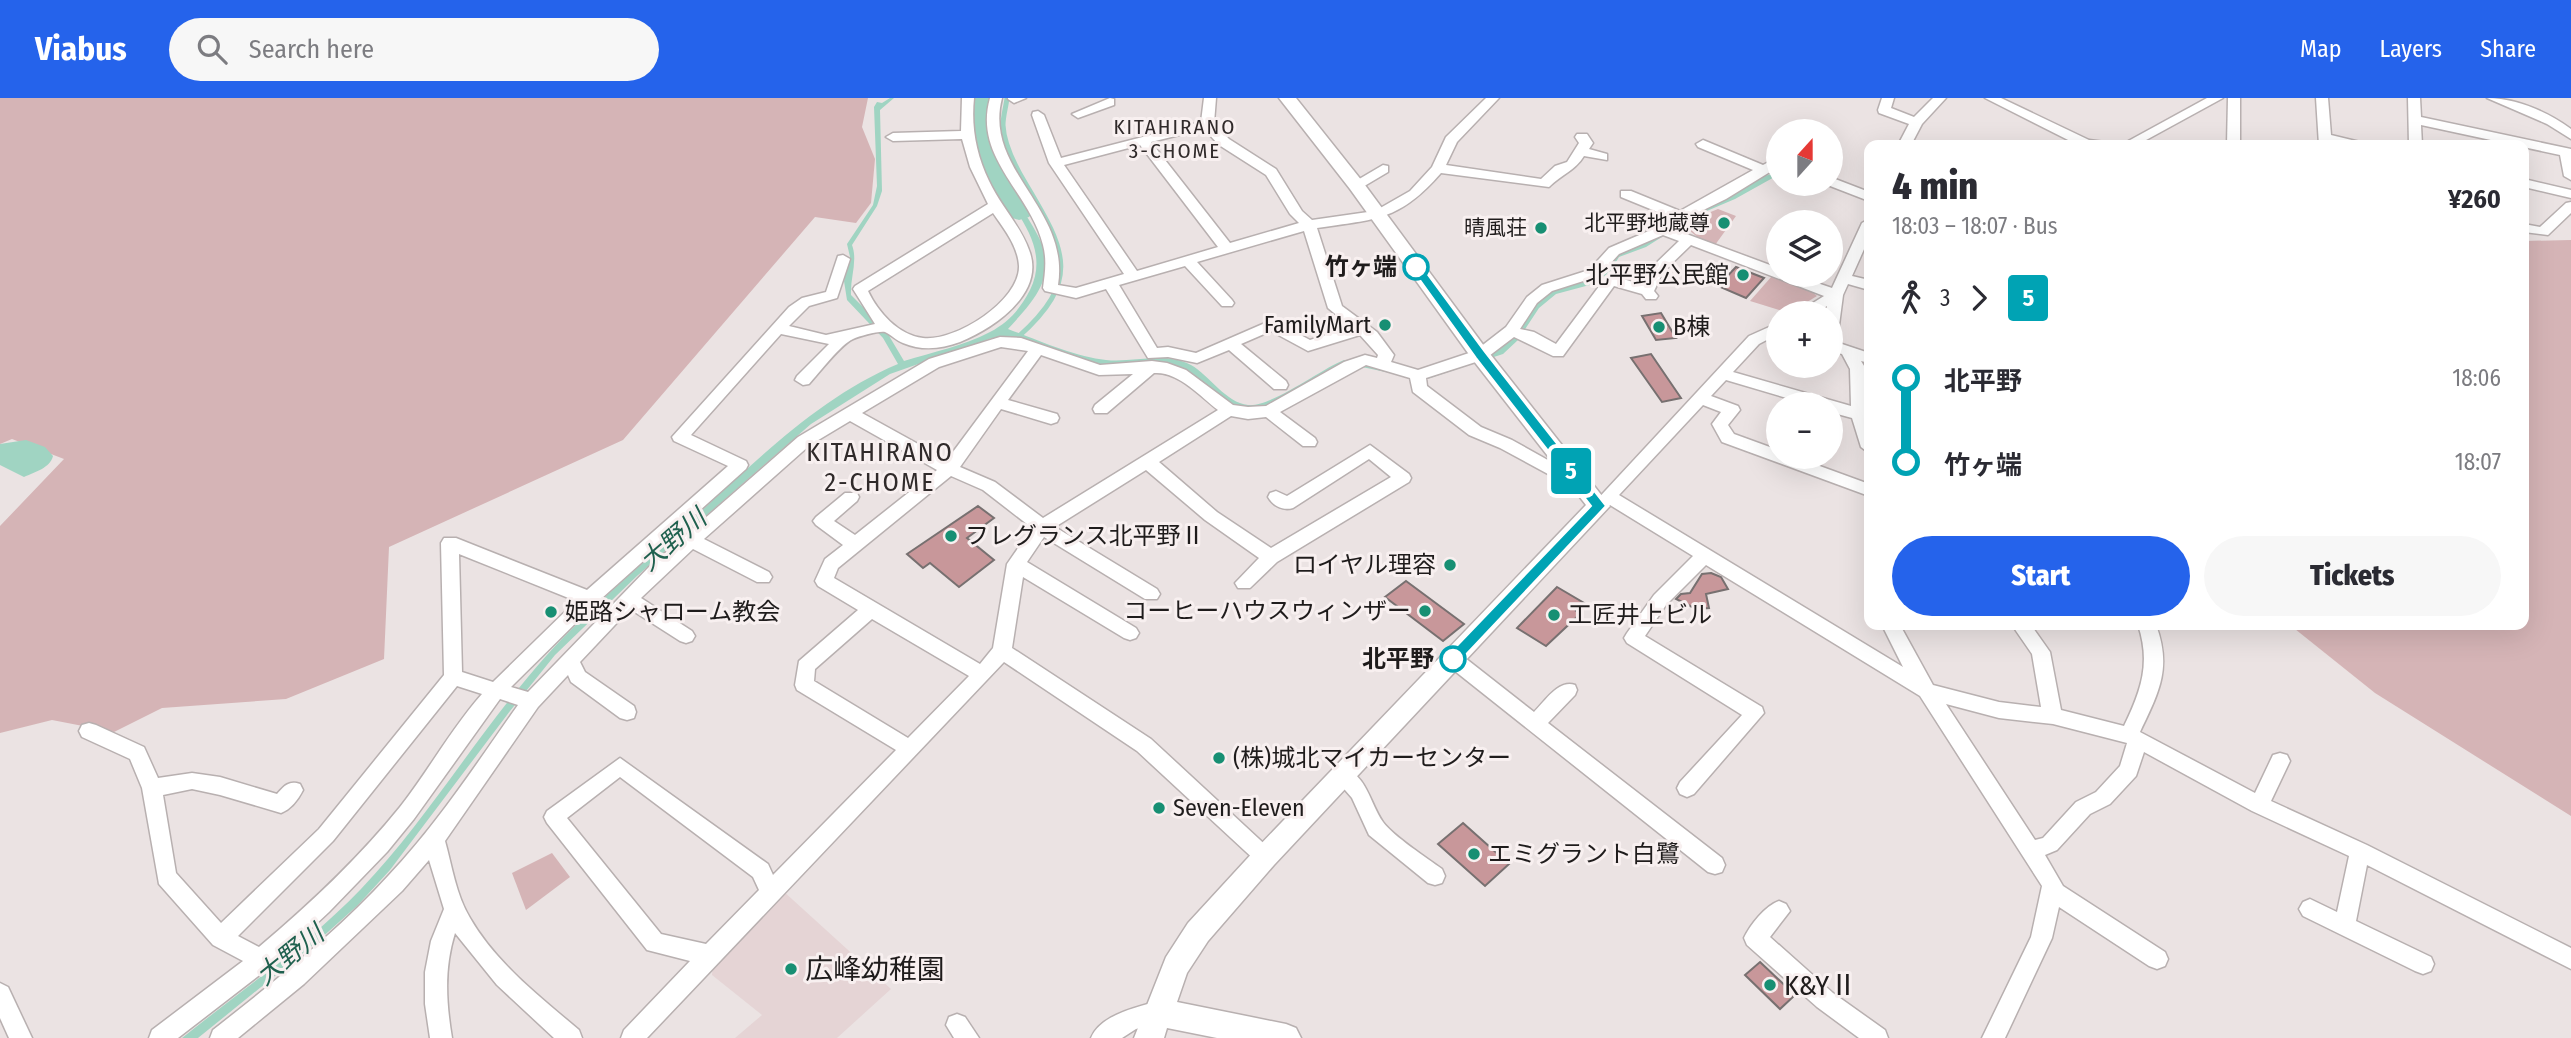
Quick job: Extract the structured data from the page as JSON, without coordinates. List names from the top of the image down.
{
  "districts": ["KITAHIRANO 3-CHOME", "KITAHIRANO 2-CHOME"],
  "water": ["大野川"],
  "places": [
    "北平野地蔵尊",
    "晴風荘",
    "竹ヶ端",
    "北平野公民館",
    "FamilyMart",
    "B棟",
    "フレグランス北平野Ⅱ",
    "ロイヤル理容",
    "コーヒーハウスウィンザー",
    "姫路シャローム教会",
    "工匠井上ビル",
    "北平野",
    "(株)城北マイカーセンター",
    "Seven-Eleven",
    "エミグラント白鷺",
    "広峰幼稚園",
    "K&YⅡ"
  ],
  "lines": ["bus line 5"],
  "north": "top",
  "page": {
    "header": "Viabus",
    "search": "Search here",
    "nav": ["Map", "Layers", "Share"],
    "on_map": "5",
    "map_buttons": ["+", "−"],
    "heading": ["4 min", "18:03 – 18:07 · Bus", "¥260"],
    "legs": ["3", "5"],
    "list": [
      {
        "name": "北平野",
        "value": "18:06"
      },
      {
        "name": "竹ヶ端",
        "value": "18:07"
      }
    ],
    "buttons": ["Start", "Tickets"]
  }
}
